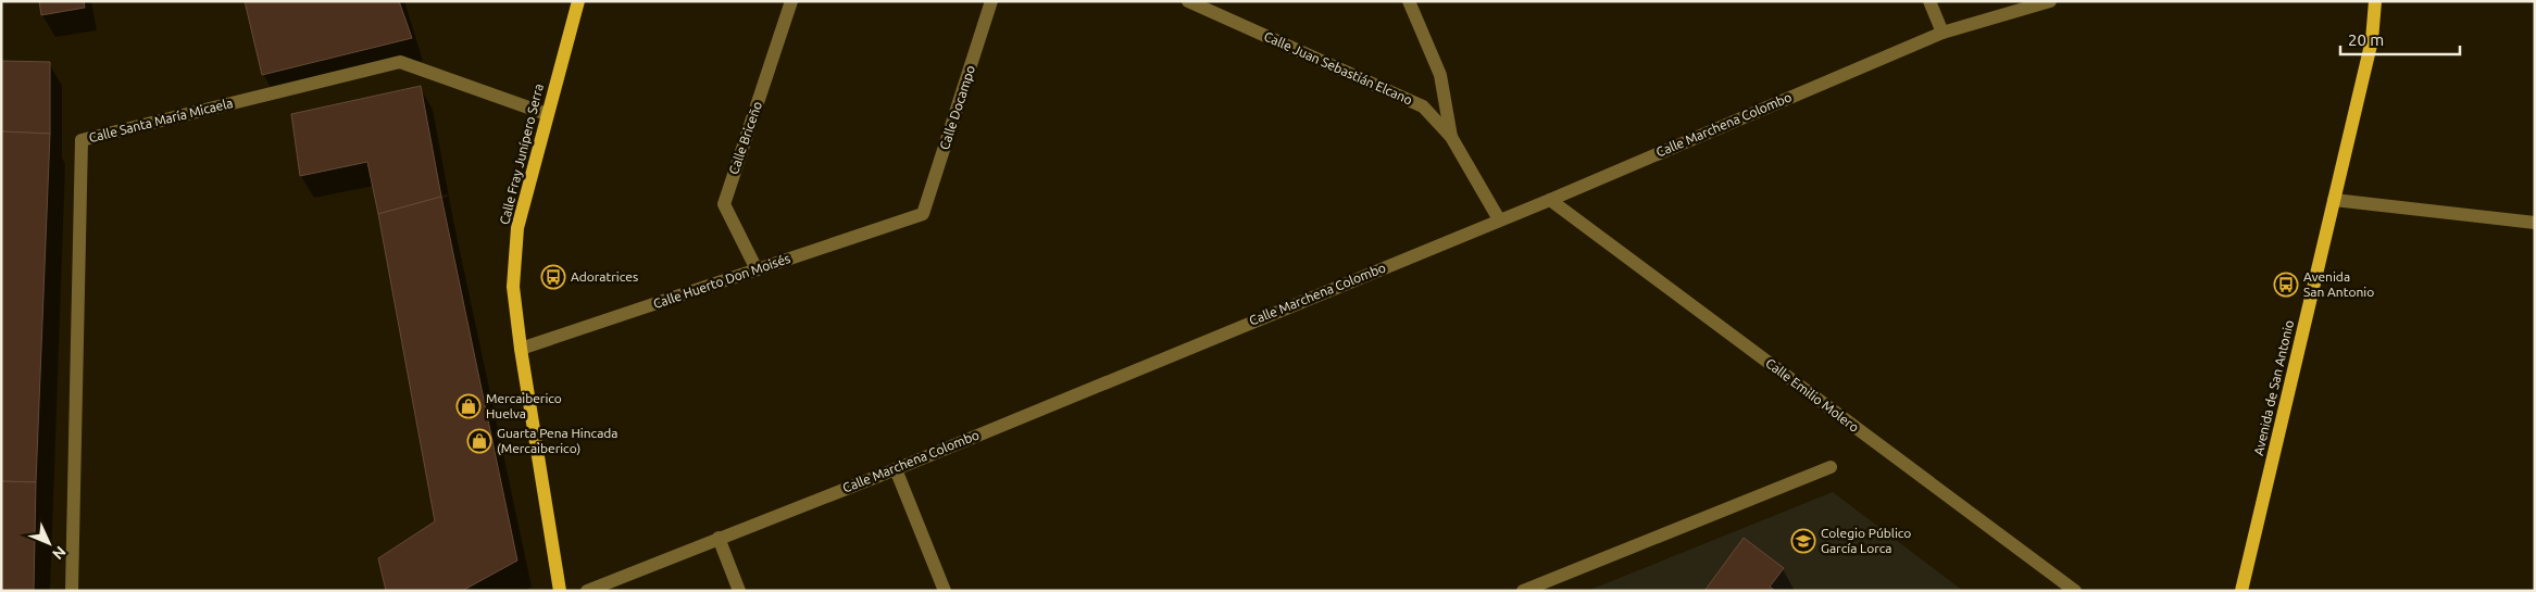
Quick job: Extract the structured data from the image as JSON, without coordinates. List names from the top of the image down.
{
  "streets": {
    "main road": ["Calle Fray Junípero Serra", "Avenida de San Antonio"],
    "street": [
      "Calle Juan Sebastián Elcano",
      "Calle Docampo",
      "Calle Santa María Micaela",
      "Calle Marchena Colombo",
      "Calle Briceño",
      "Calle Huerto Don Moisés",
      "Calle Emilio Molero"
    ]
  },
  "crossings": [
    ["Calle Juan Sebastián Elcano", "Calle Marchena Colombo"],
    ["Calle Docampo", "Calle Huerto Don Moisés"],
    ["Calle Santa María Micaela", "Calle Fray Junípero Serra"],
    ["Calle Marchena Colombo", "Calle Emilio Molero"],
    ["Calle Briceño", "Calle Huerto Don Moisés"],
    ["Calle Fray Junípero Serra", "Calle Huerto Don Moisés"]
  ],
  "places": {
    "bus stop": ["Adoratrices", "Avenida San Antonio"],
    "shop": ["Mercaiberico Huelva", "Guarta Pena Hincada (Mercaiberico)"],
    "school or university": ["Colegio Público García Lorca"]
  },
  "scale_bar": "20 m",
  "north": "bottom right"
}
